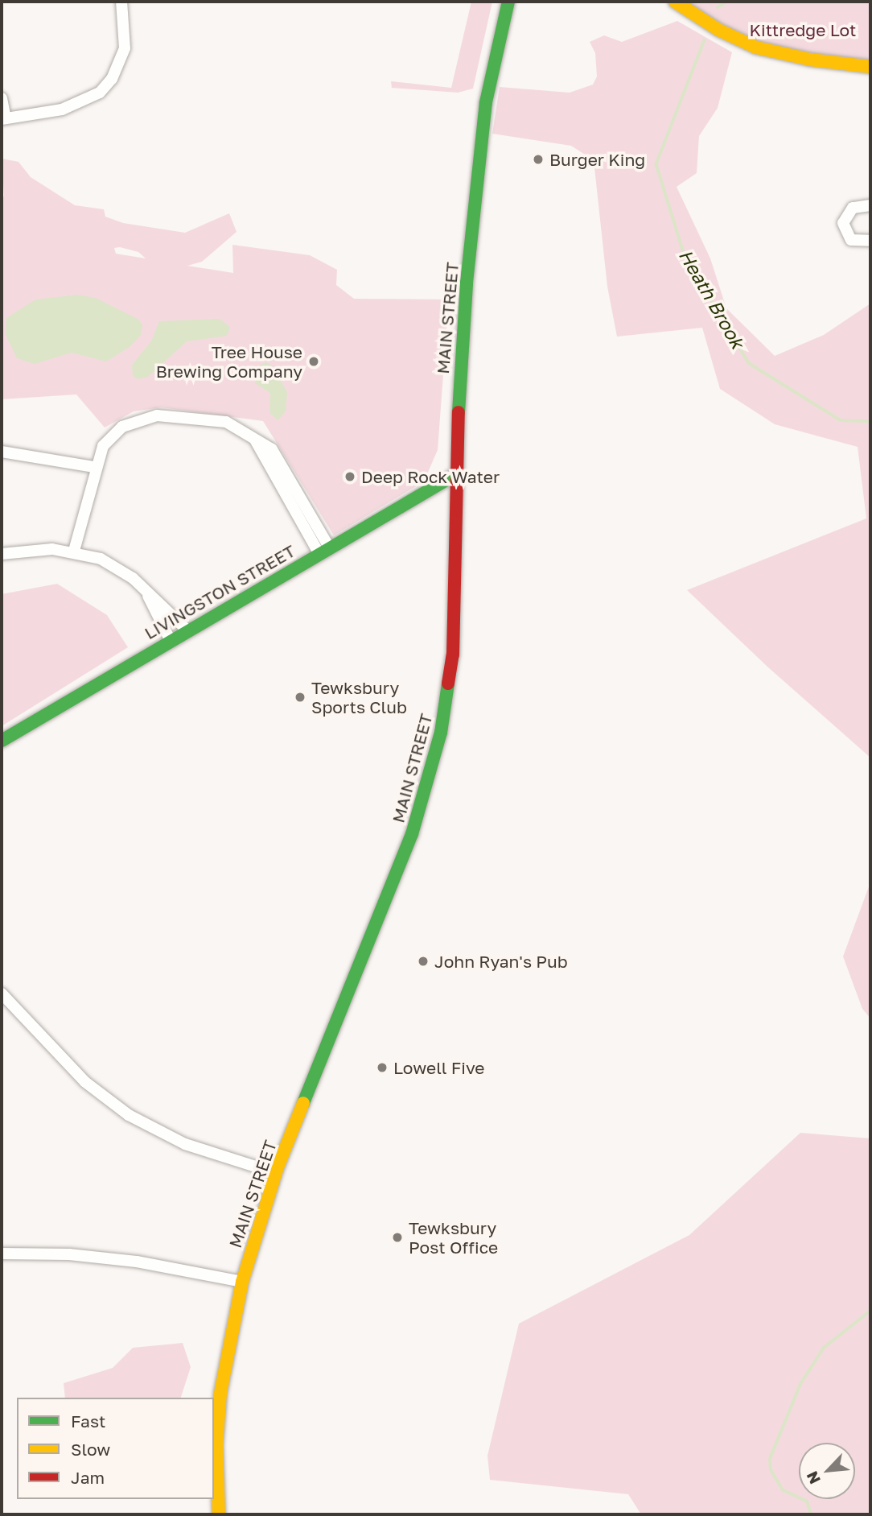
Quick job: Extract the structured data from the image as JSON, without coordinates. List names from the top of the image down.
{
  "streets": {
    "main road": ["MAIN STREET", "LIVINGSTON STREET"]
  },
  "crossings": [
    ["MAIN STREET", "LIVINGSTON STREET"]
  ],
  "water": ["Heath Brook"],
  "parks": ["Kittredge Lot"],
  "places": [
    "Burger King",
    "Tree House Brewing Company",
    "Deep Rock Water",
    "Tewksbury Sports Club",
    "John Ryan's Pub",
    "Lowell Five",
    "Tewksbury Post Office"
  ],
  "legend": ["Fast", "Slow", "Jam"],
  "north": "bottom left"
}
